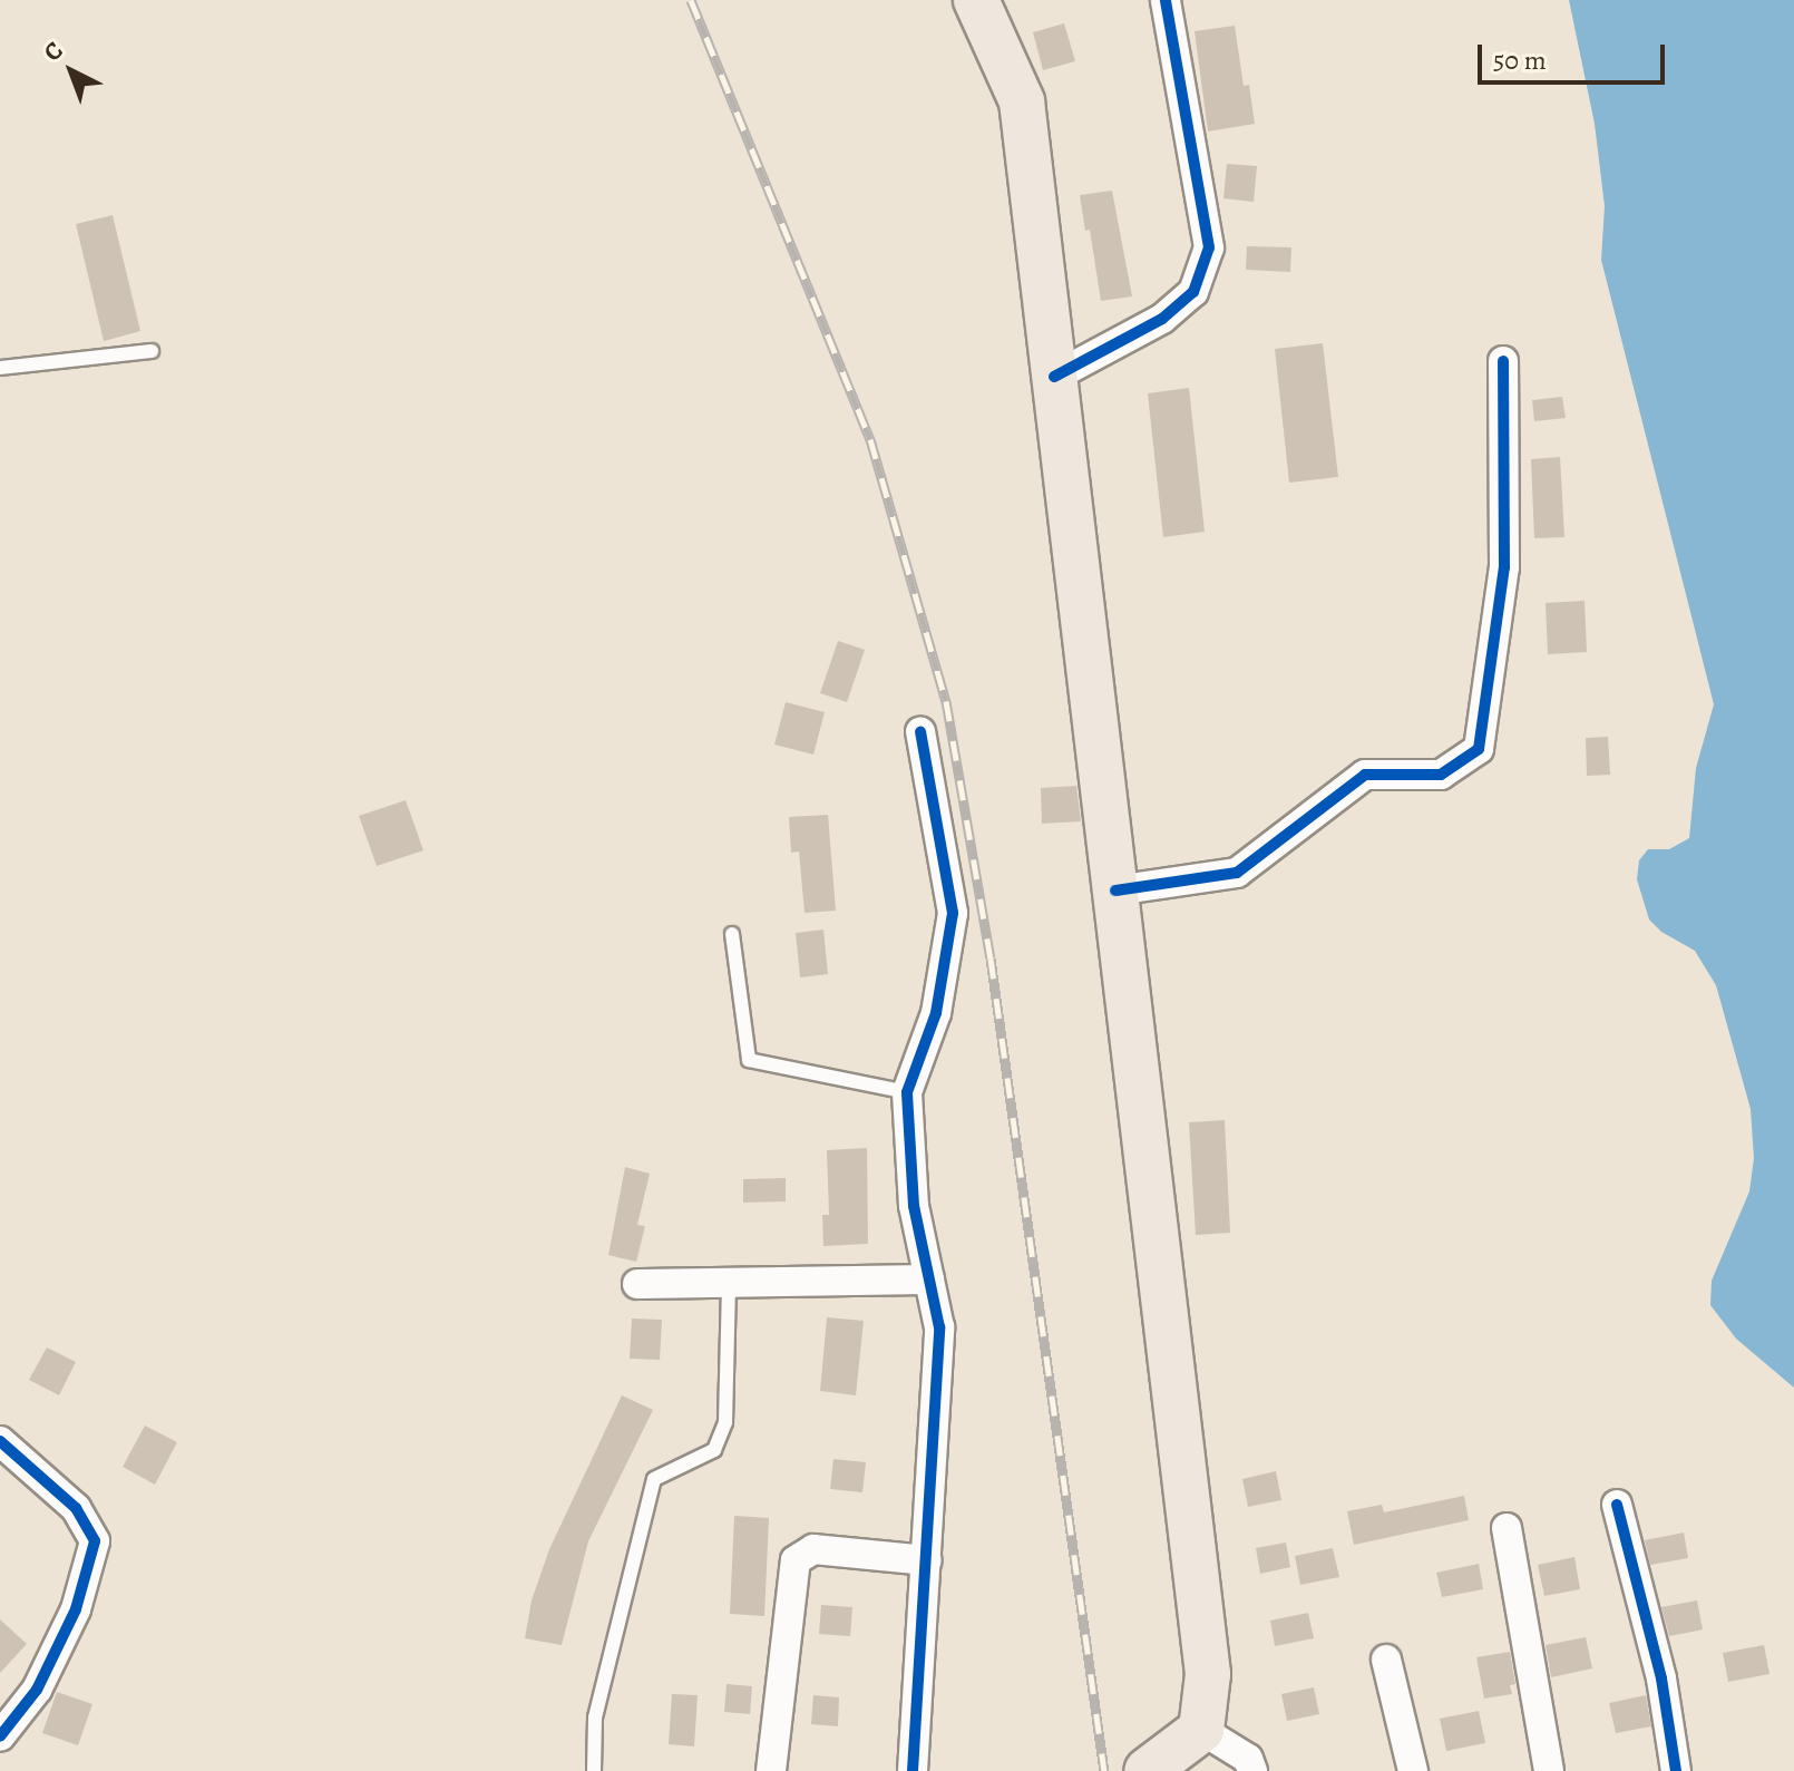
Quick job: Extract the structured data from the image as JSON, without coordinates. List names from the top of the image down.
{
  "scale_bar": "50 m",
  "north": "top left"
}
